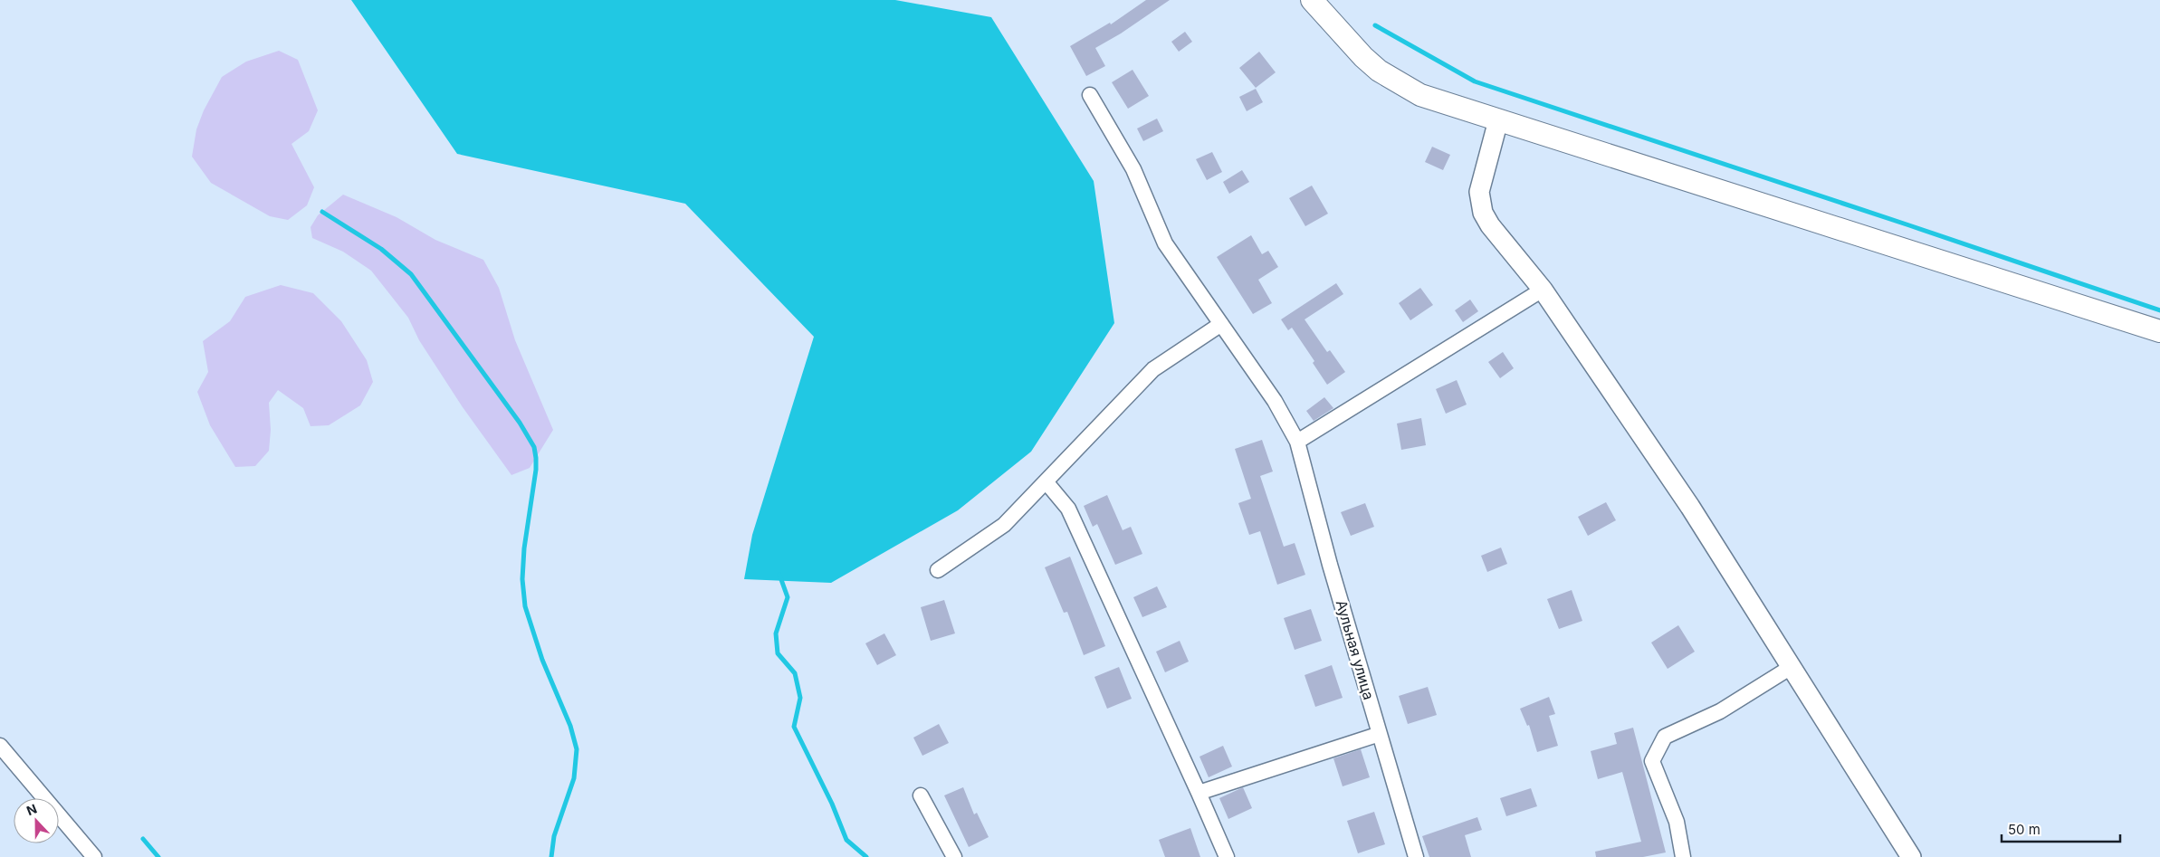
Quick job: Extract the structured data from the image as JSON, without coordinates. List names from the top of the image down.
{
  "streets": {
    "street": ["Аульная улица"]
  },
  "scale_bar": "50 m",
  "north": "top"
}
